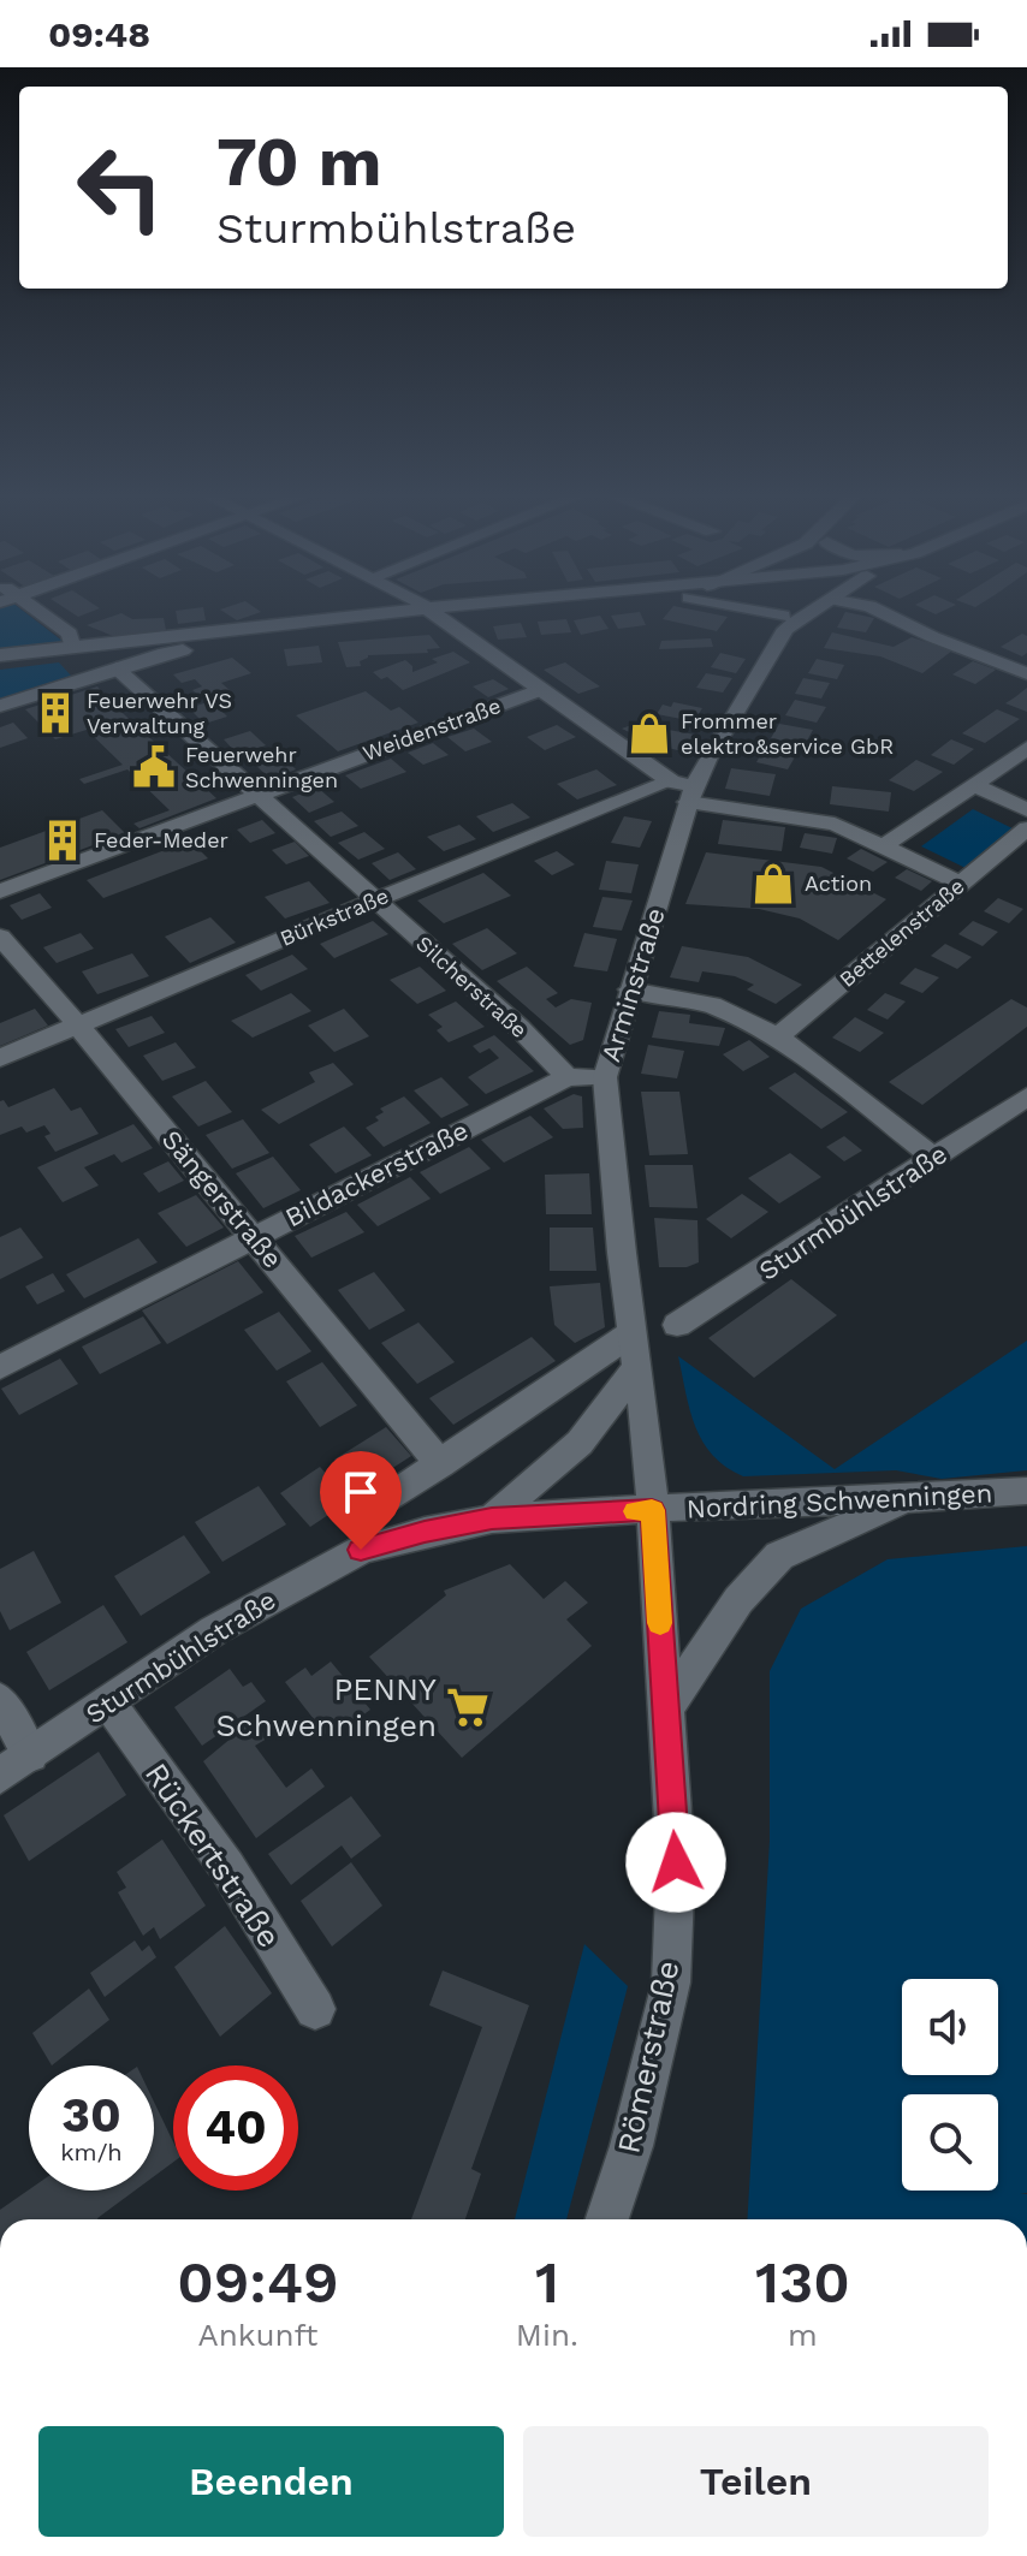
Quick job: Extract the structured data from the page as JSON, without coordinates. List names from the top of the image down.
{
  "streets": {
    "street": [
      "Weidenstraße",
      "Bürkstraße",
      "Bettelenstraße",
      "Arminstraße",
      "Silcherstraße",
      "Bildackerstraße",
      "Sängerstraße",
      "Sturmbühlstraße",
      "Nordring Schwenningen",
      "Rückertstraße",
      "Römerstraße"
    ]
  },
  "crossings": [
    ["Weidenstraße", "Silcherstraße"],
    ["Bürkstraße", "Arminstraße"],
    ["Bürkstraße", "Silcherstraße"],
    ["Bürkstraße", "Sängerstraße"],
    ["Arminstraße", "Bildackerstraße"],
    ["Arminstraße", "Sturmbühlstraße"],
    ["Arminstraße", "Nordring Schwenningen"],
    ["Arminstraße", "Römerstraße"],
    ["Silcherstraße", "Bildackerstraße"],
    ["Bildackerstraße", "Sängerstraße"],
    ["Sturmbühlstraße", "Nordring Schwenningen"],
    ["Sturmbühlstraße", "Rückertstraße"],
    ["Sturmbühlstraße", "Römerstraße"],
    ["Nordring Schwenningen", "Römerstraße"]
  ],
  "places": {
    "building": ["Feuerwehr VS Verwaltung", "Feder-Meder"],
    "shop": ["Frommer elektro&service GbR", "Action"],
    "public building": ["Feuerwehr Schwenningen"],
    "supermarket": ["PENNY Schwenningen"]
  },
  "page": {
    "status": "09:48",
    "turn": ["70 m", "Sturmbühlstraße"],
    "speed": "30 km/h",
    "limit": "40",
    "eta": [
      "09:49",
      "Ankunft",
      "1",
      "Min.",
      "130",
      "m"
    ],
    "buttons": ["Beenden", "Teilen"]
  }
}
